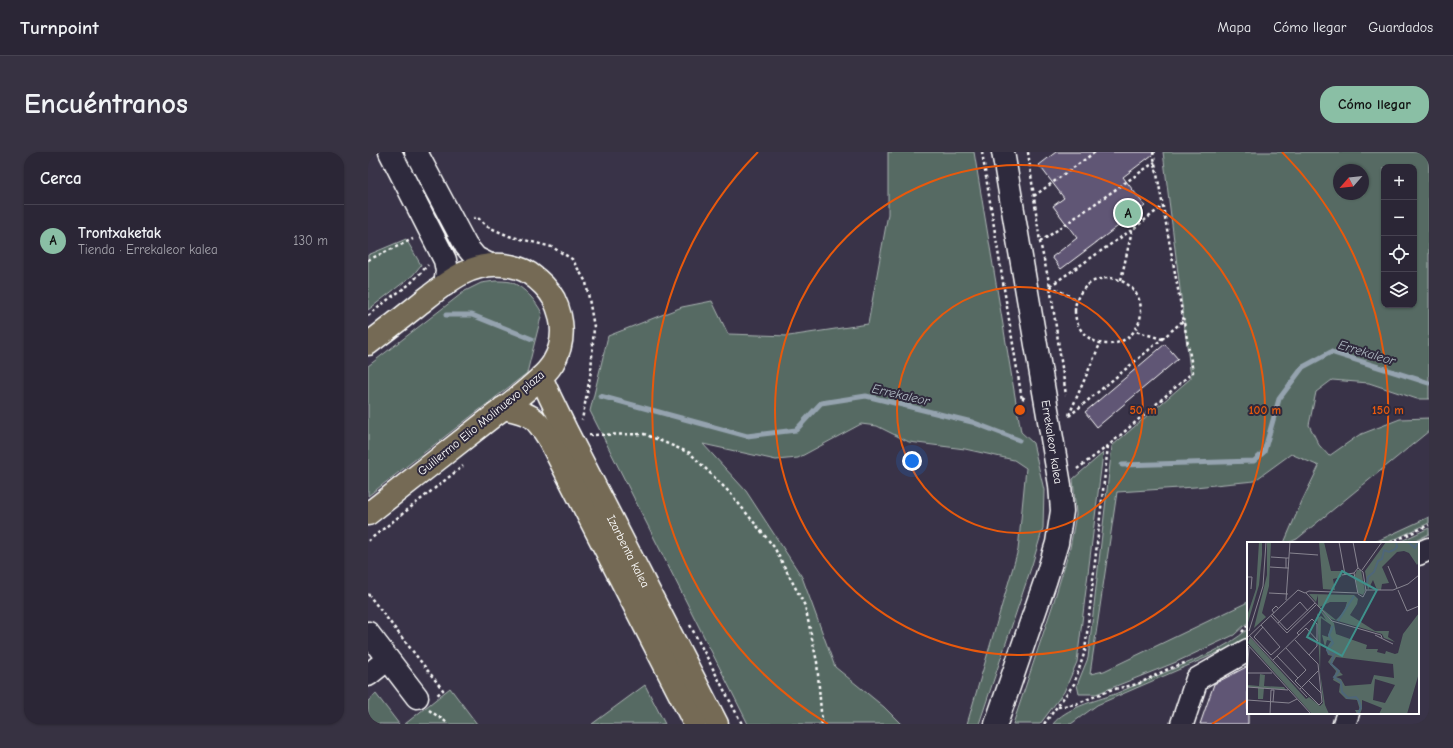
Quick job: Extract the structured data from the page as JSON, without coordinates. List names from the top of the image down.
{
  "streets": {
    "main road": ["Guillermo Elio Molinuevo plaza", "Izarbenta kalea"],
    "street": ["Errekaleor kalea"]
  },
  "crossings": [
    ["Guillermo Elio Molinuevo plaza", "Izarbenta kalea"]
  ],
  "water": ["Errekaleor"],
  "north": "bottom left",
  "page": {
    "header": "Turnpoint",
    "nav": ["Mapa", "Cómo llegar", "Guardados"],
    "buttons": "Cómo llegar",
    "title": "Encuéntranos",
    "heading": "Cerca",
    "map_buttons": ["+", "−"],
    "pins": "A",
    "list": [
      {
        "mark": "A",
        "name": "Trontxaketak",
        "note": "Tienda · Errekaleor kalea",
        "value": "130 m"
      }
    ]
  },
  "rings": ["50 m", "100 m", "150 m"]
}
